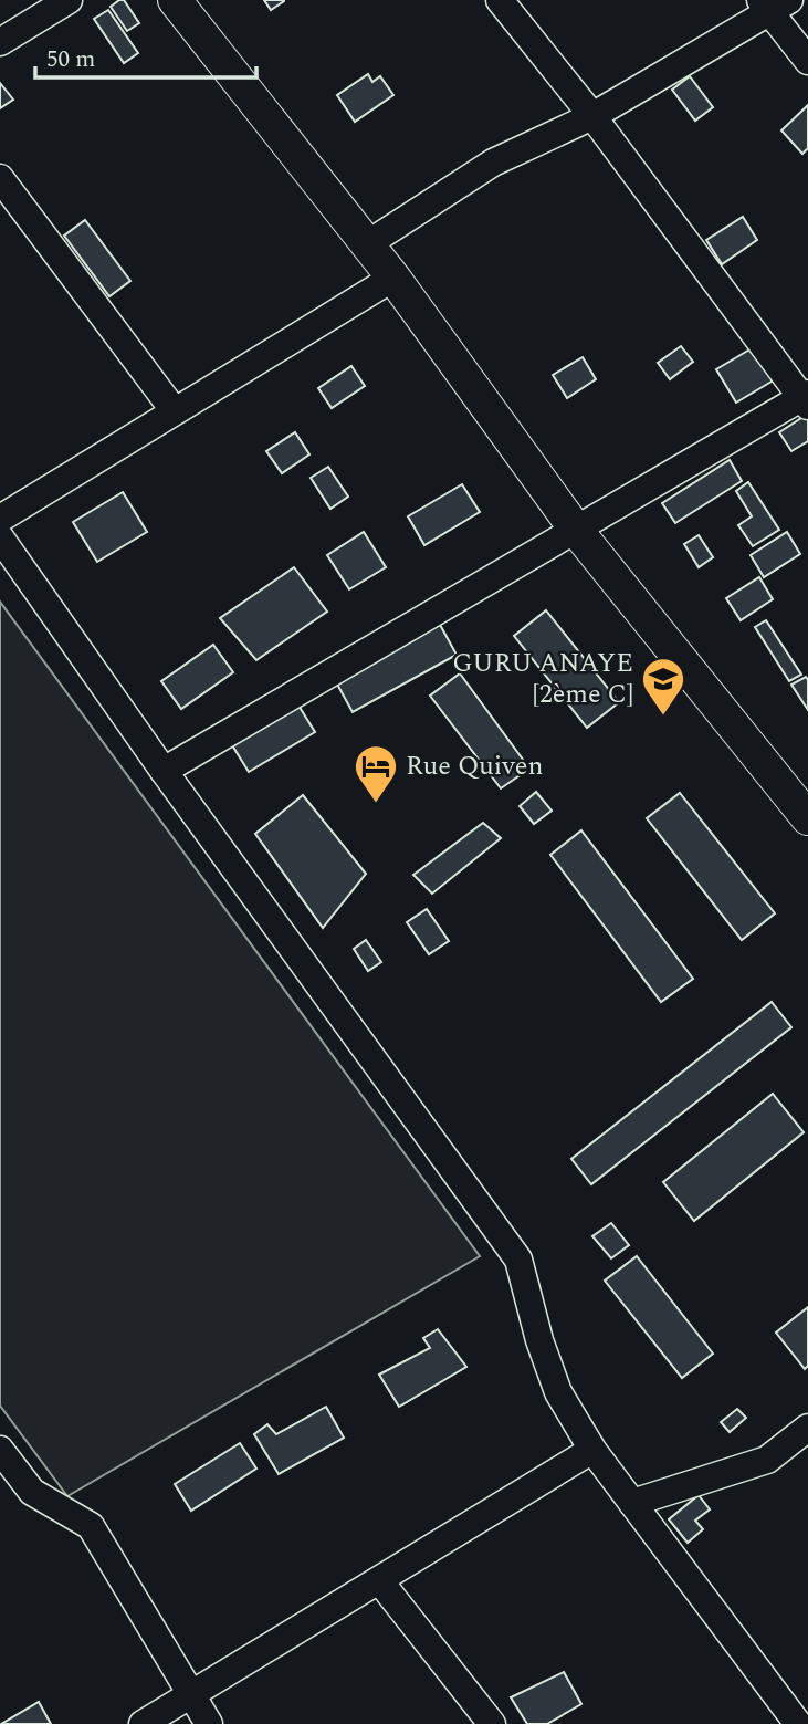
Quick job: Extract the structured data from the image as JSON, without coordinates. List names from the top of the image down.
{
  "places": {
    "school or university": ["GURU ANAYE [2ème C]"],
    "hotel": ["Rue Quiven"]
  },
  "scale_bar": "50 m"
}
